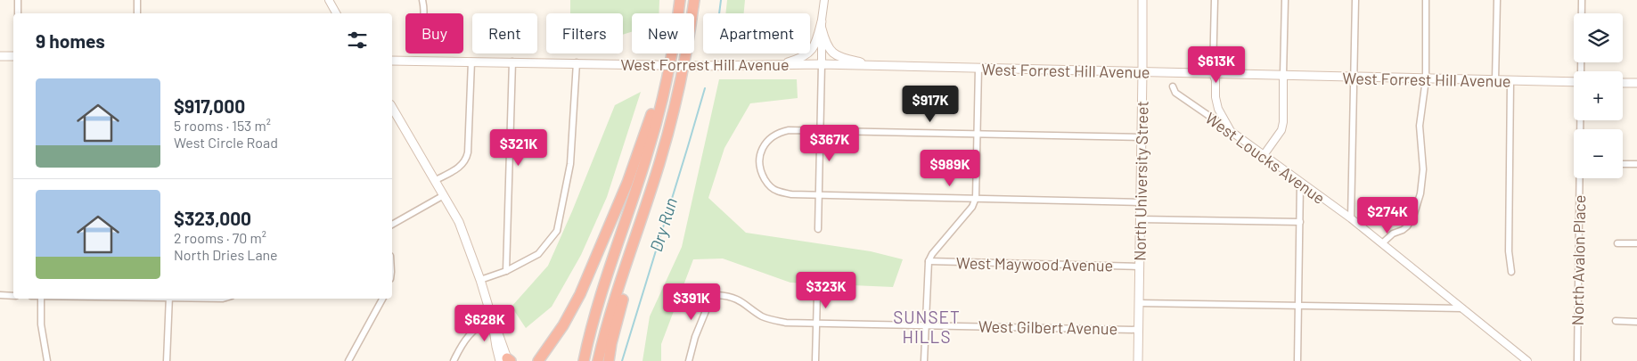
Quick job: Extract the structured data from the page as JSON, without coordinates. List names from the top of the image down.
{
  "streets": {
    "main road": ["West Forrest Hill Avenue", "North University Street"],
    "street": [
      "West Loucks Avenue",
      "North Avalon Place",
      "West Maywood Avenue",
      "West Gilbert Avenue"
    ]
  },
  "crossings": [
    ["West Forrest Hill Avenue", "North University Street"],
    ["North University Street", "West Maywood Avenue"],
    ["North University Street", "West Gilbert Avenue"]
  ],
  "districts": ["SUNSET HILLS"],
  "water": ["Dry Run"],
  "page": {
    "map_buttons": ["+", "−"],
    "chip": [
      "Buy",
      "Rent",
      "Filters",
      "New",
      "Apartment"
    ],
    "heading": "9 homes",
    "price": [
      "$613K",
      "$917K",
      "$367K",
      "$321K",
      "$989K",
      "$274K",
      "$323K",
      "$391K",
      "$628K"
    ],
    "list": [
      {
        "name": "$917,000",
        "note": "5 rooms · 153 m² · West Circle Road"
      },
      {
        "name": "$323,000",
        "note": "2 rooms · 70 m² · North Dries Lane"
      }
    ]
  }
}
